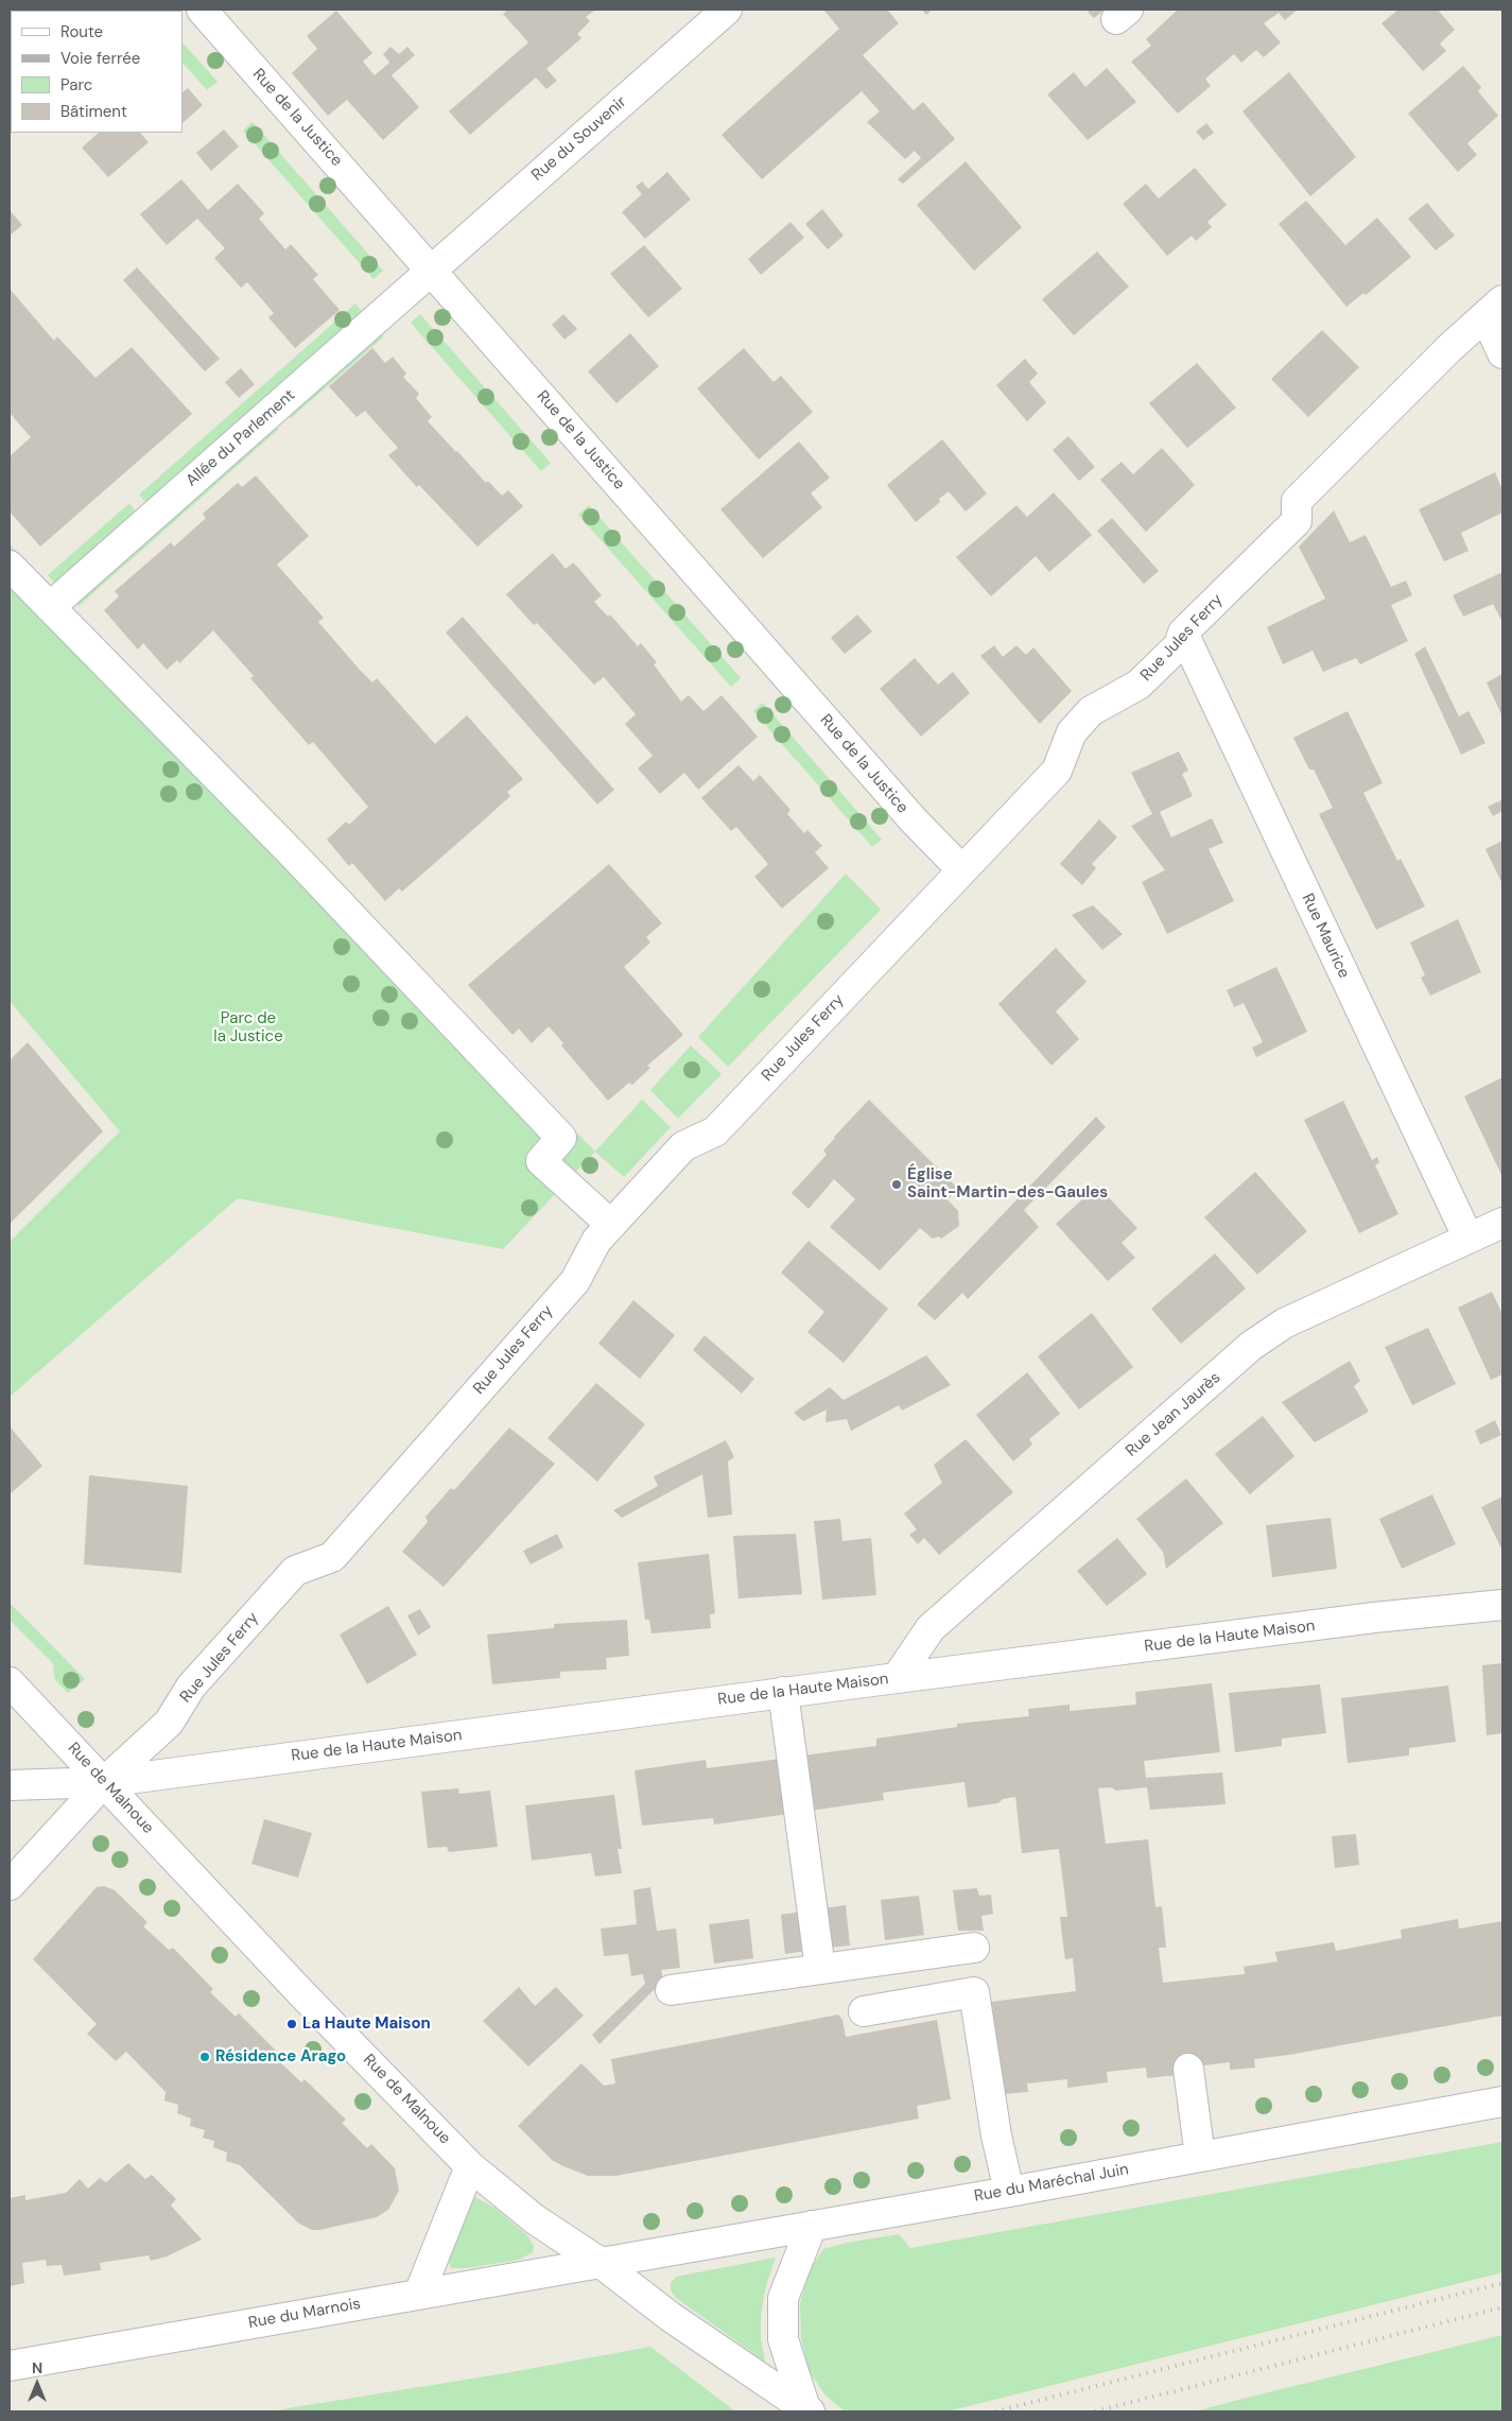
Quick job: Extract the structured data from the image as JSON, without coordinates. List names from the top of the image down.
{
  "streets": {
    "street": [
      "Rue de la Justice",
      "Rue du Souvenir",
      "Allée du Parlement",
      "Rue Jules Ferry",
      "Rue Maurice",
      "Rue Jean Jaurès",
      "Rue de la Haute Maison",
      "Rue de Malnoue",
      "Rue du Maréchal Juin",
      "Rue du Marnois"
    ]
  },
  "crossings": [
    ["Rue de la Justice", "Rue du Souvenir"],
    ["Rue de la Justice", "Allée du Parlement"],
    ["Rue de la Justice", "Rue Jules Ferry"],
    ["Rue du Souvenir", "Allée du Parlement"],
    ["Rue Jules Ferry", "Rue Maurice"],
    ["Rue Jules Ferry", "Rue de la Haute Maison"],
    ["Rue Jules Ferry", "Rue de Malnoue"],
    ["Rue Maurice", "Rue Jean Jaurès"],
    ["Rue Jean Jaurès", "Rue de la Haute Maison"],
    ["Rue de la Haute Maison", "Rue de Malnoue"],
    ["Rue de Malnoue", "Rue du Maréchal Juin"],
    ["Rue de Malnoue", "Rue du Marnois"],
    ["Rue du Maréchal Juin", "Rue du Marnois"]
  ],
  "parks": ["Parc de la Justice"],
  "places": ["Église Saint-Martin-des-Gaules", "La Haute Maison", "Résidence Arago"],
  "legend": [
    "Route",
    "Voie ferrée",
    "Parc",
    "Bâtiment"
  ],
  "north": "top"
}
